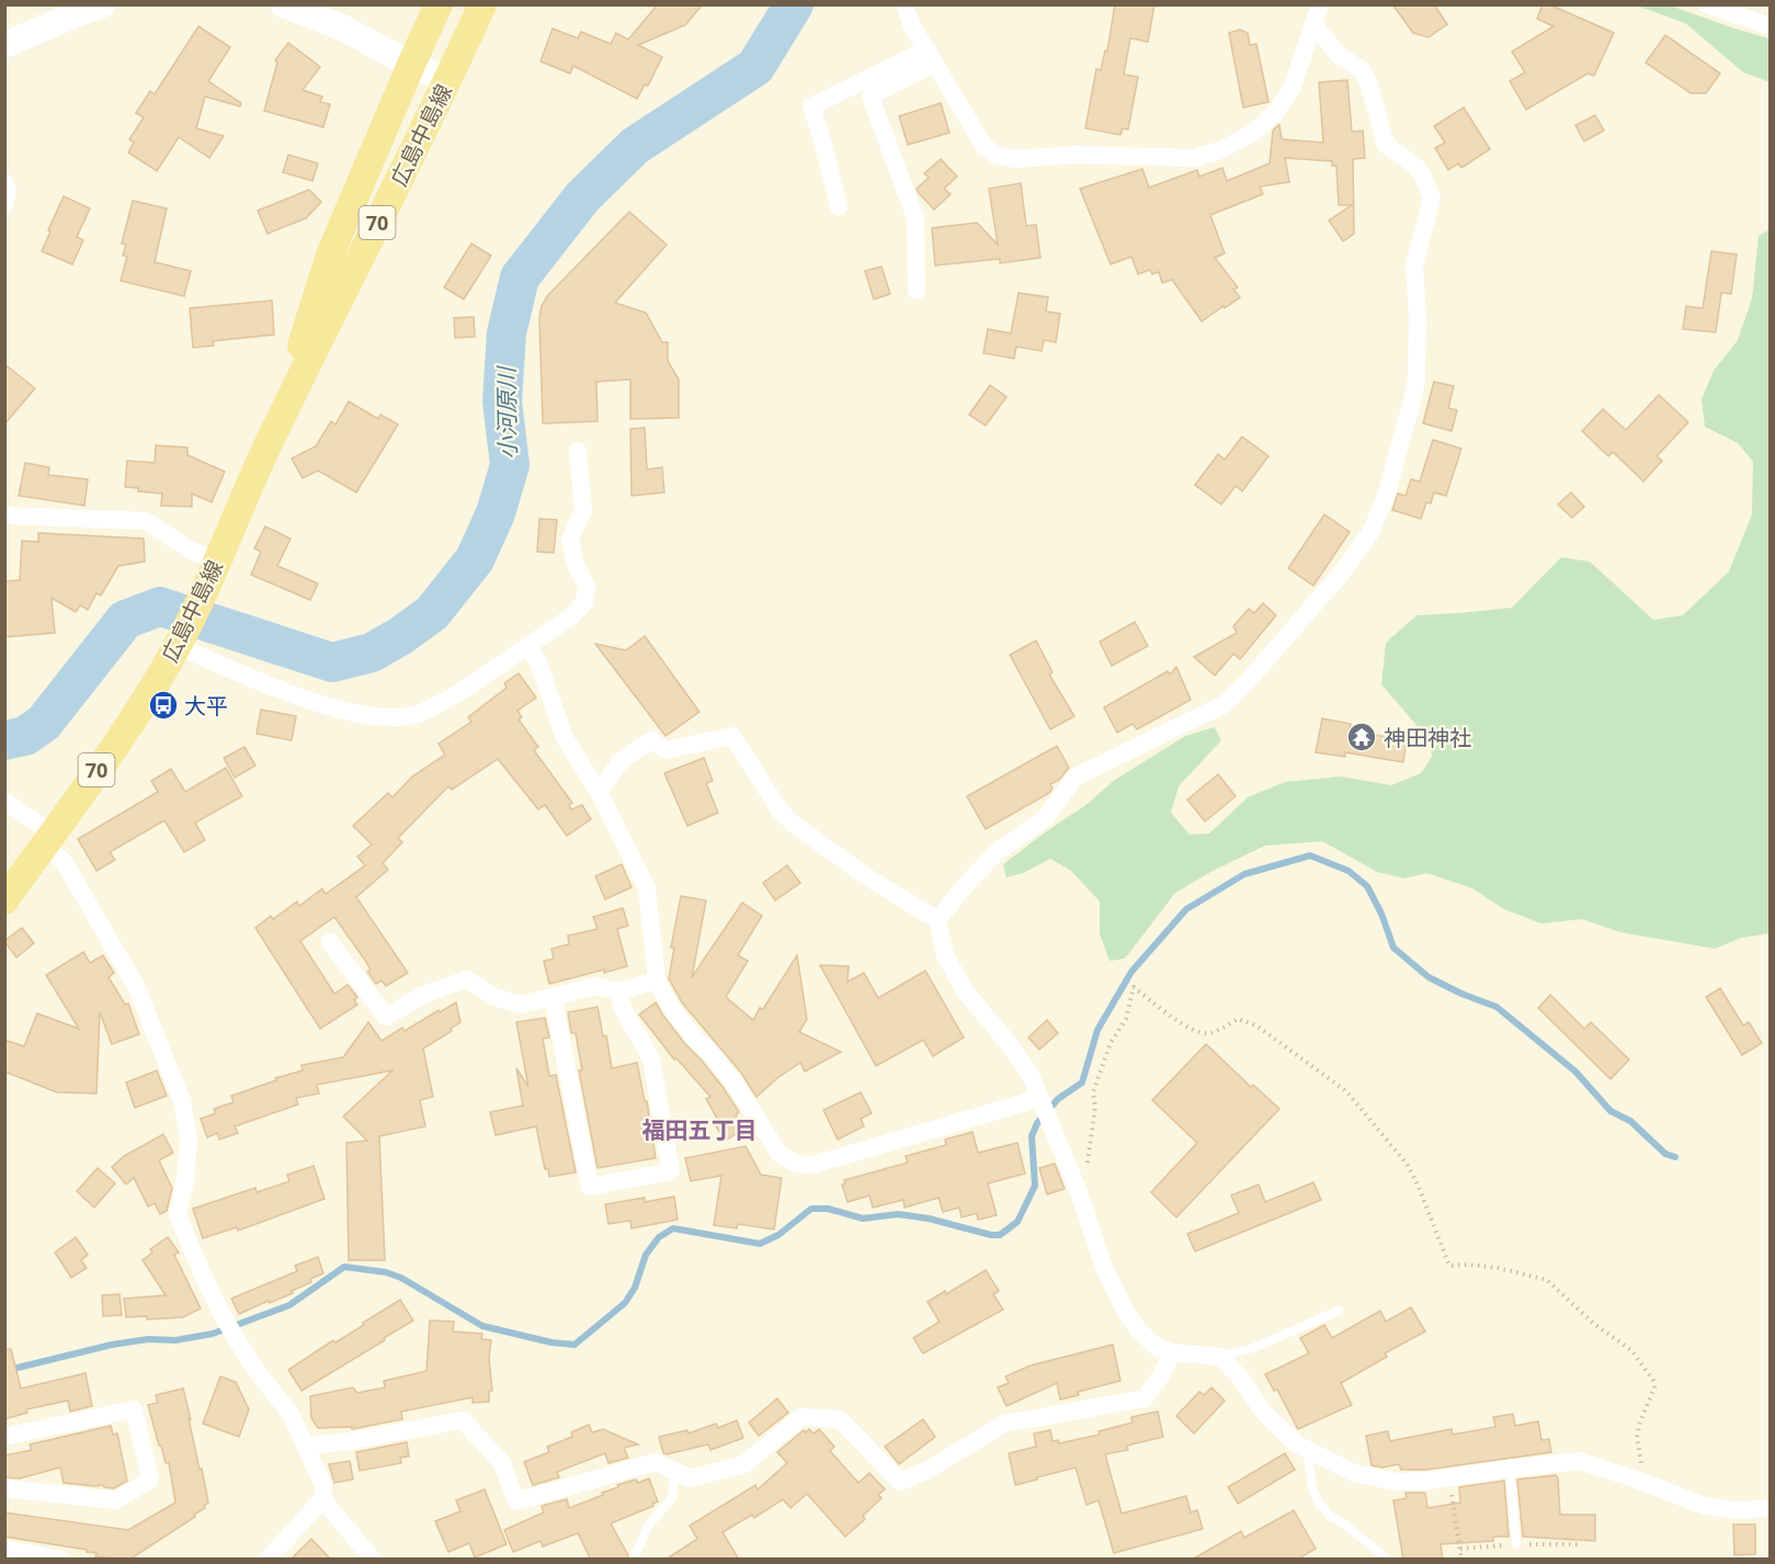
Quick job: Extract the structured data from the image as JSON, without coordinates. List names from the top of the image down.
{
  "streets": {
    "main road": ["広島中島線", "70"]
  },
  "districts": ["福田五丁目"],
  "water": ["小河原川"],
  "places": {
    "bus stop": ["大平"],
    "temple": ["神田神社"]
  }
}
